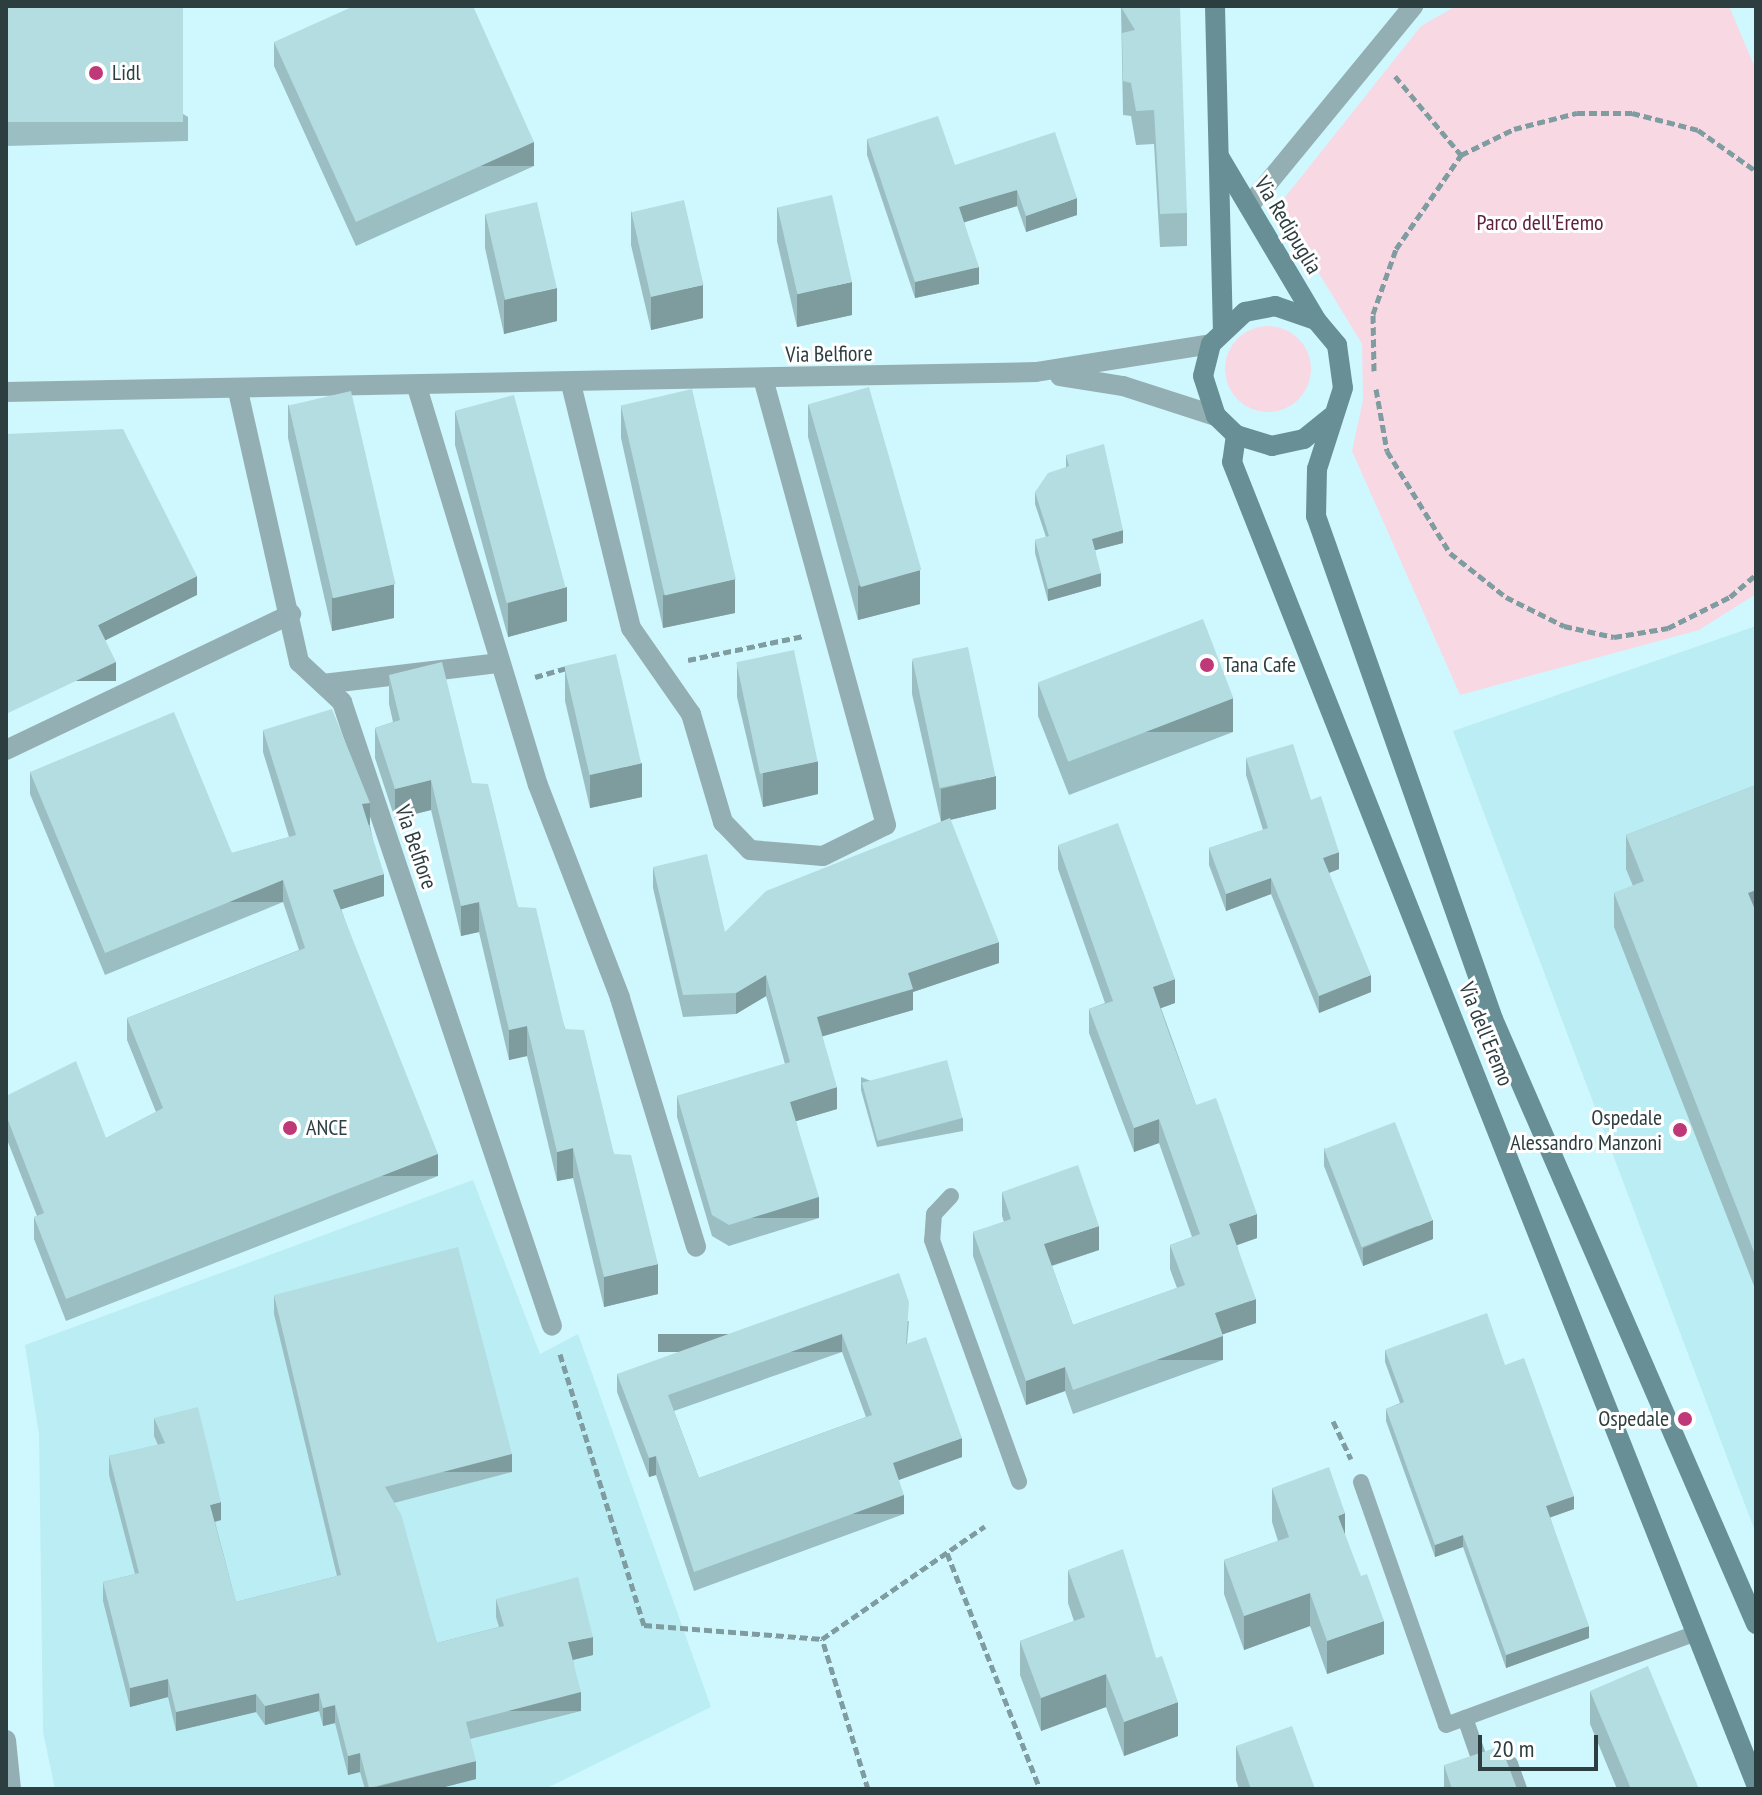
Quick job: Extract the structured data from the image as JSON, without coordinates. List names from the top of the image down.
{
  "streets": {
    "main road": ["Via Redipuglia", "Via dell'Eremo"],
    "street": ["Via Belfiore"]
  },
  "crossings": [
    ["Via Redipuglia", "Via Belfiore"],
    ["Via Redipuglia", "Via dell'Eremo"],
    ["Via Belfiore", "Via dell'Eremo"]
  ],
  "parks": ["Parco dell'Eremo"],
  "places": [
    "Lidl",
    "Tana Cafe",
    "ANCE",
    "Ospedale Alessandro Manzoni",
    "Ospedale"
  ],
  "scale_bar": "20 m"
}
